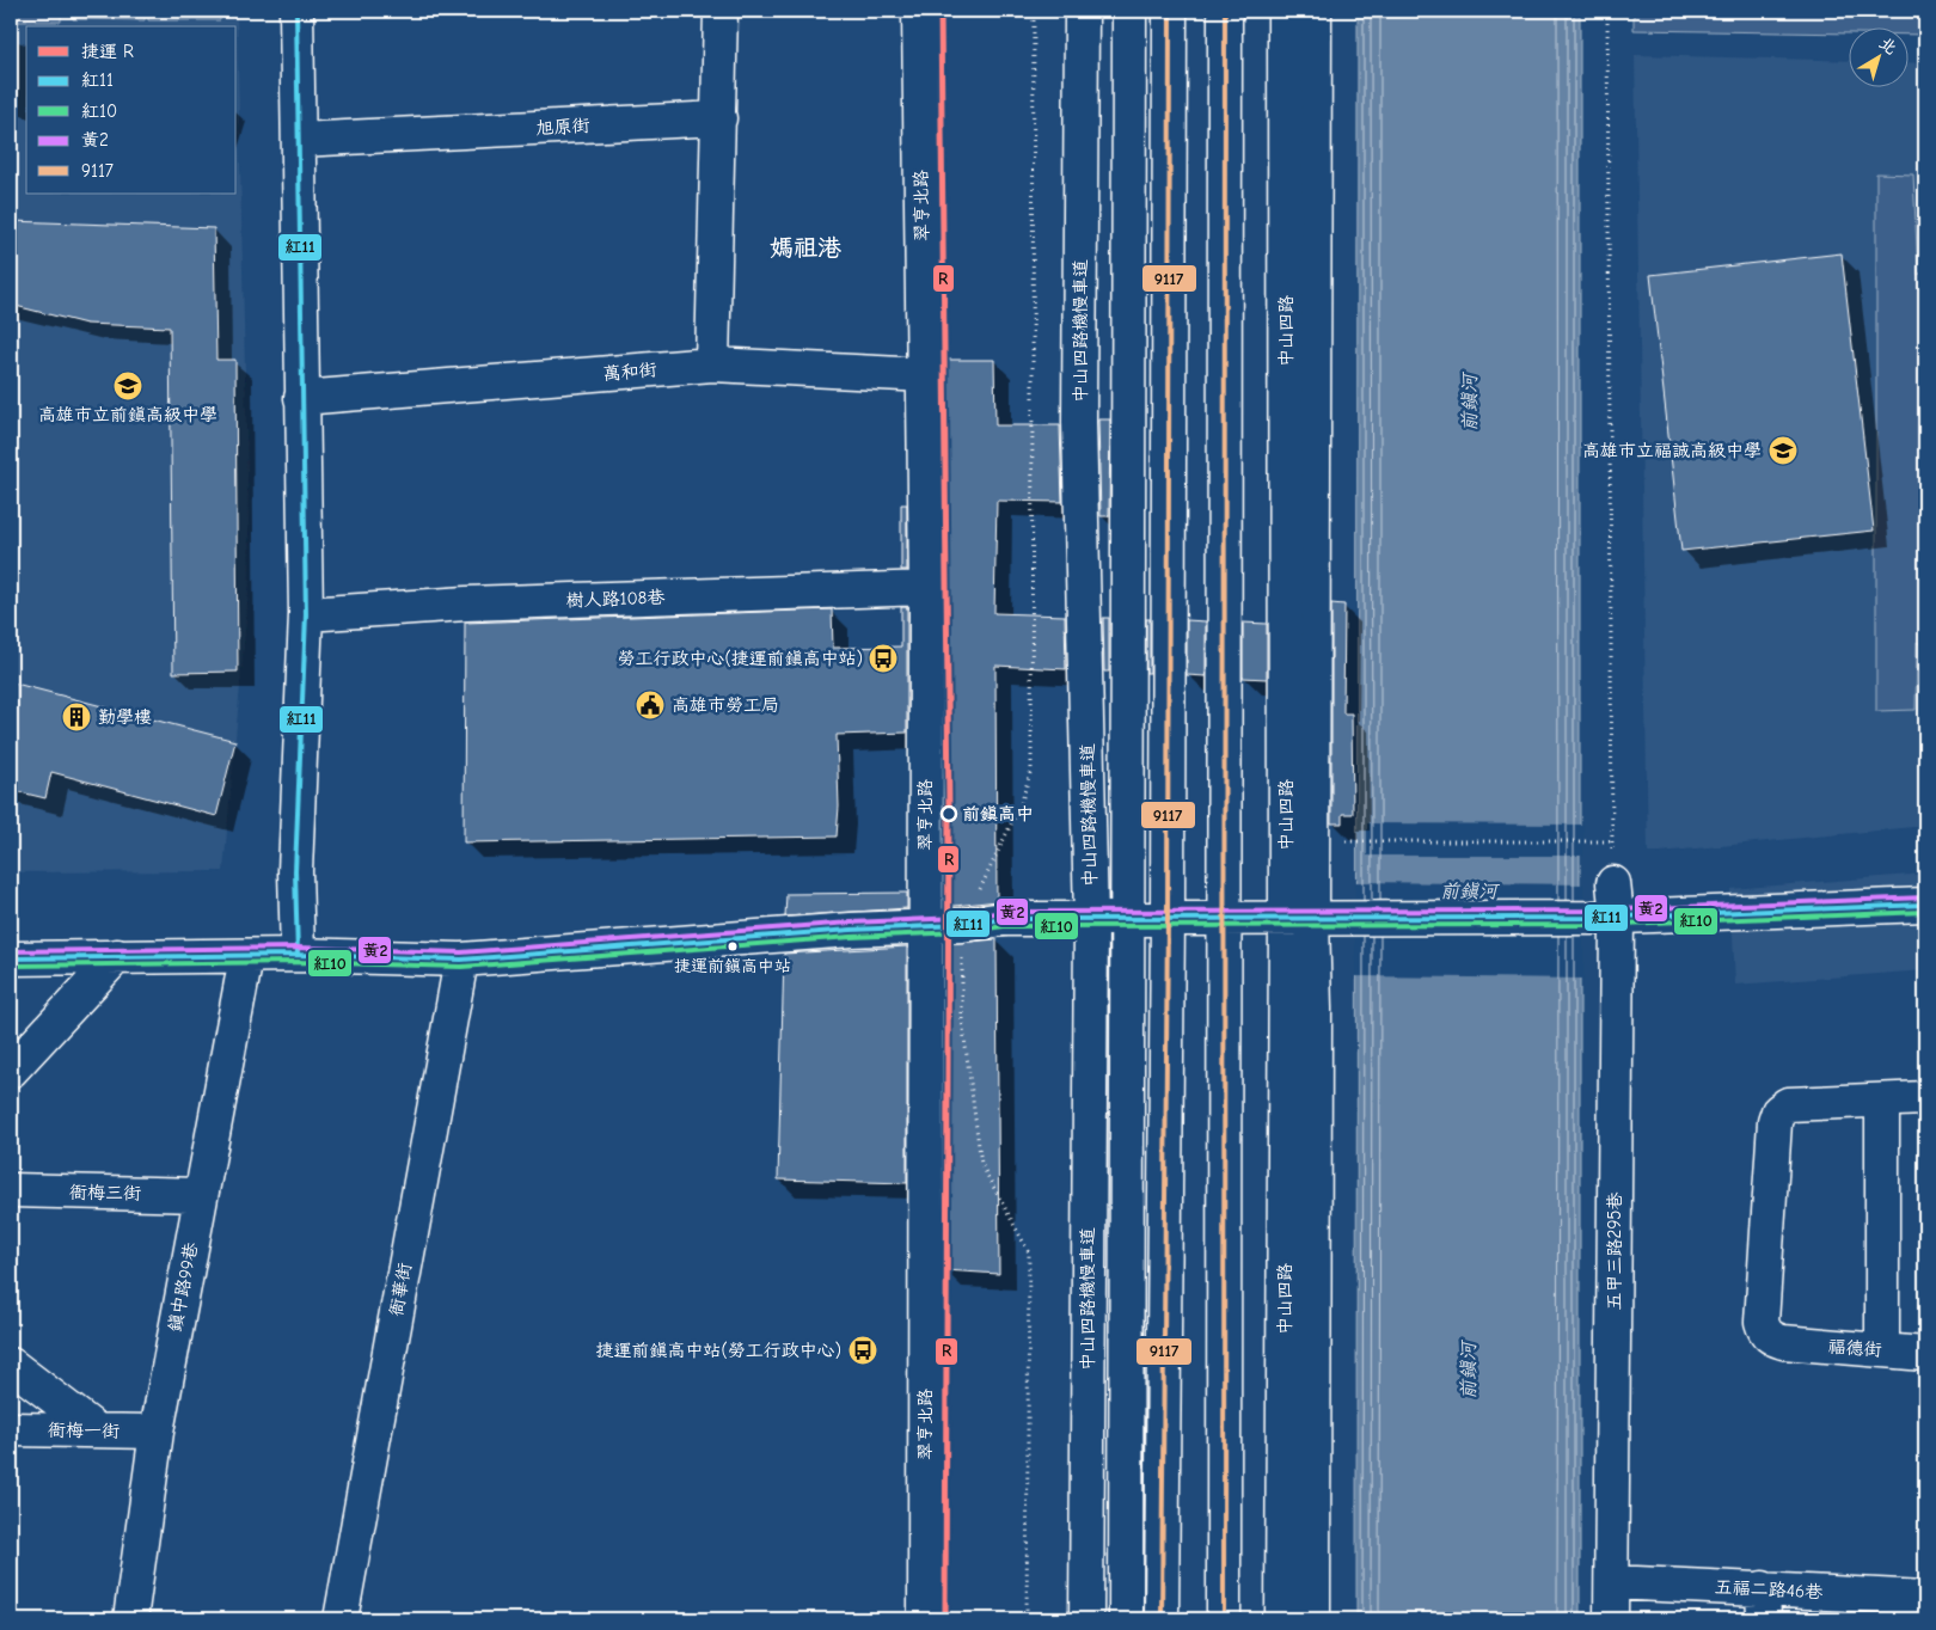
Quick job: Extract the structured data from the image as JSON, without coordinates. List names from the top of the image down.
{
  "streets": {
    "main road": [
      "旭原街",
      "翠亨北路",
      "中山四路機慢車道",
      "中山四路",
      "萬和街",
      "樹人路108巷",
      "衙梅三街",
      "五甲三路295巷",
      "鎮中路99巷",
      "衙華街",
      "福德街",
      "衙梅一街",
      "五福二路46巷"
    ]
  },
  "crossings": [
    ["翠亨北路", "萬和街"],
    ["翠亨北路", "樹人路108巷"],
    ["衙梅三街", "鎮中路99巷"],
    ["五甲三路295巷", "五福二路46巷"],
    ["鎮中路99巷", "衙梅一街"]
  ],
  "districts": ["媽祖港"],
  "water": ["前鎮河"],
  "places": {
    "school or university": ["高雄市立前鎮高級中學", "高雄市立福誠高級中學"],
    "bus stop": ["勞工行政中心(捷運前鎮高中站)", "捷運前鎮高中站(勞工行政中心)"],
    "public building": ["高雄市勞工局"],
    "building": ["勤學樓"],
    "other": ["前鎮高中", "捷運前鎮高中站"]
  },
  "lines": [
    "metro line R",
    "transit line 紅11",
    "transit line 9117",
    "transit line 黃2",
    "transit line 紅10"
  ],
  "legend": [
    "捷運 R",
    "紅11",
    "紅10",
    "黃2",
    "9117"
  ],
  "north": "top right"
}
